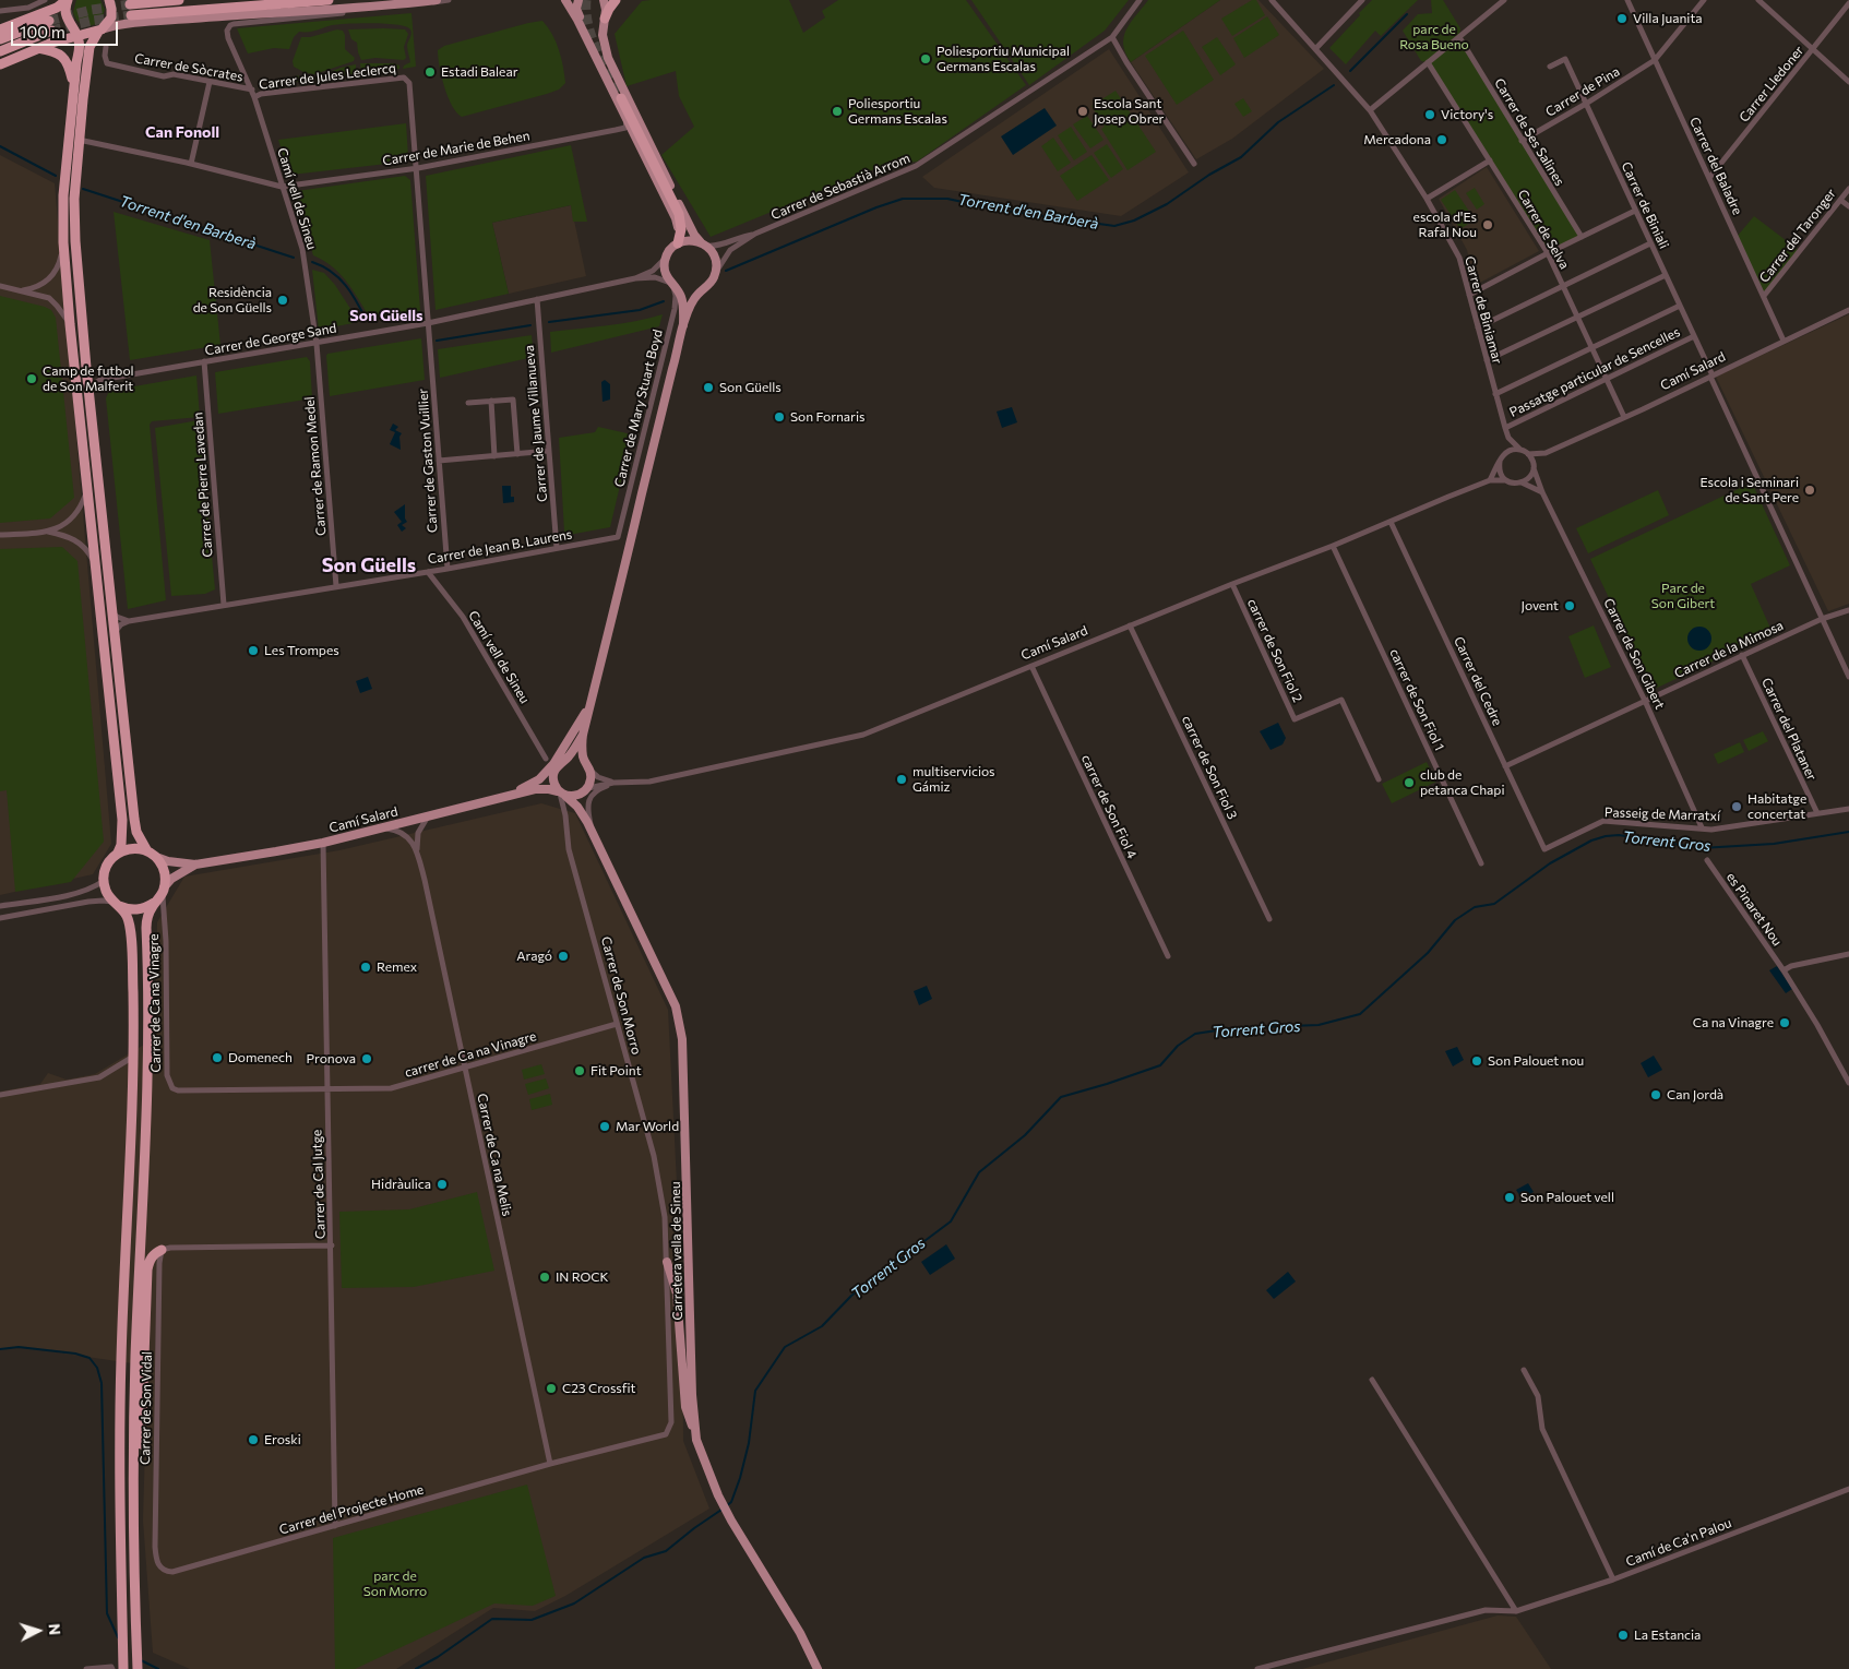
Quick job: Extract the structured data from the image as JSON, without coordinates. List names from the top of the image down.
{
  "streets": {
    "main road": ["Camí Salard", "Carretera vella de Sineu"],
    "street": [
      "Carrer de Sòcrates",
      "Carrer de Jules Leclercq",
      "Carrer Lledoner",
      "Carrer de Pina",
      "Carrer de Ses Salines",
      "Carrer de Marie de Behen",
      "Carrer del Baladre",
      "Carrer de Sebastià Arrom",
      "Camí vell de Sineu",
      "Carrer de Biniali",
      "Carrer de Selva",
      "Carrer del Taronger",
      "Carrer de Biniamar",
      "Carrer de George Sand",
      "Passatge particular de Sencelles",
      "Carrer de Mary Stuart Boyd",
      "Carrer de Jaume Villanueva",
      "Carrer de Gaston Vuillier",
      "Carrer de Ramon Medel",
      "Carrer de Pierre Lavedan",
      "Carrer de Jean B. Laurens",
      "Carrer de la Mimosa",
      "carrer de Son Fiol 2",
      "Carrer de Son Gibert",
      "Carrer del Cedre",
      "carrer de Son Fiol 1",
      "Carrer del Plataner",
      "carrer de Son Fiol 3",
      "carrer de Son Fiol 4",
      "Passeig de Marratxí",
      "es Pinaret Nou",
      "Carrer de Son Morro",
      "Carrer de Ca na Vinagre",
      "carrer de Ca na Vinagre",
      "Carrer de Ca na Melis",
      "Carrer de Cal Jutge",
      "Carrer de Son Vidal",
      "Carrer del Projecte Home",
      "Camí de Ca'n Palou"
    ]
  },
  "crossings": [
    ["Carrer de Sòcrates", "Camí vell de Sineu"],
    ["Carrer de Jules Leclercq", "Carrer de Marie de Behen"],
    ["Carrer de Jules Leclercq", "Camí vell de Sineu"],
    ["Carrer Lledoner", "Carrer del Baladre"],
    ["Carrer de Pina", "Carrer de Ses Salines"],
    ["Carrer de Pina", "Carrer del Baladre"],
    ["Carrer de Pina", "Carrer de Biniali"],
    ["Carrer de Marie de Behen", "Camí vell de Sineu"],
    ["Carrer del Baladre", "Carrer del Taronger"],
    ["Carrer del Baladre", "Camí Salard"],
    ["Carrer de Sebastià Arrom", "Carrer de Mary Stuart Boyd"],
    ["Camí vell de Sineu", "Carrer de George Sand"],
    ["Camí vell de Sineu", "Carrer de Ramon Medel"],
    ["Camí vell de Sineu", "Carrer de Jean B. Laurens"],
    ["Carrer de Biniali", "Camí Salard"],
    ["Carrer de Biniali", "Passatge particular de Sencelles"],
    ["Carrer de Biniali", "Carrer de la Mimosa"],
    ["Carrer de Selva", "Camí Salard"],
    ["Carrer de Selva", "Passatge particular de Sencelles"],
    ["Carrer de Biniamar", "Camí Salard"],
    ["Carrer de Biniamar", "Passatge particular de Sencelles"],
    ["Carrer de Biniamar", "Carrer de Son Gibert"],
    ["Carrer de George Sand", "Carrer de Jaume Villanueva"],
    ["Carrer de George Sand", "Carrer de Gaston Vuillier"],
    ["Carrer de George Sand", "Carrer de Ramon Medel"],
    ["Carrer de George Sand", "Carrer de Pierre Lavedan"],
    ["Camí Salard", "carrer de Son Fiol 2"],
    ["Camí Salard", "Carrer de Son Gibert"],
    ["Camí Salard", "Carrer del Cedre"],
    ["Camí Salard", "carrer de Son Fiol 1"],
    ["Camí Salard", "carrer de Son Fiol 3"],
    ["Camí Salard", "carrer de Son Fiol 4"],
    ["Camí Salard", "Carrer de Son Morro"],
    ["Camí Salard", "Carrer de Ca na Vinagre"],
    ["Camí Salard", "Carrer de Ca na Melis"],
    ["Camí Salard", "Carrer de Cal Jutge"],
    ["Camí Salard", "Carretera vella de Sineu"],
    ["Carrer de Mary Stuart Boyd", "Carrer de Jean B. Laurens"],
    ["Carrer de Jaume Villanueva", "Carrer de Jean B. Laurens"],
    ["Carrer de Gaston Vuillier", "Carrer de Jean B. Laurens"],
    ["Carrer de Ramon Medel", "Carrer de Jean B. Laurens"],
    ["Carrer de Pierre Lavedan", "Carrer de Jean B. Laurens"],
    ["Carrer de la Mimosa", "Carrer de Son Gibert"],
    ["Carrer de la Mimosa", "Carrer del Cedre"],
    ["Carrer de la Mimosa", "Carrer del Plataner"],
    ["Carrer de Son Gibert", "Passeig de Marratxí"],
    ["Carrer del Cedre", "Passeig de Marratxí"],
    ["Carrer del Plataner", "Passeig de Marratxí"],
    ["Carrer de Son Morro", "carrer de Ca na Vinagre"],
    ["Carrer de Son Morro", "Carretera vella de Sineu"],
    ["Carrer de Son Morro", "Carrer del Projecte Home"],
    ["Carrer de Ca na Vinagre", "carrer de Ca na Vinagre"],
    ["Carrer de Ca na Vinagre", "Carrer de Cal Jutge"],
    ["carrer de Ca na Vinagre", "Carrer de Ca na Melis"],
    ["carrer de Ca na Vinagre", "Carrer de Cal Jutge"],
    ["Carrer de Ca na Melis", "Carrer del Projecte Home"],
    ["Carrer de Cal Jutge", "Carrer del Projecte Home"],
    ["Carrer de Son Vidal", "Carrer del Projecte Home"]
  ],
  "districts": ["Can Fonoll", "Son Güells", "Son Güells"],
  "water": ["Torrent d'en Barberà", "Torrent Gros"],
  "parks": ["parc de Rosa Bueno", "Parc de Son Gibert", "parc de Son Morro"],
  "places": [
    "Villa Juanita",
    "Poliesportiu Municipal Germans Escalas",
    "Estadi Balear",
    "Poliesportiu Germans Escalas",
    "Escola Sant Josep Obrer",
    "Victory's",
    "Mercadona",
    "escola d'Es Rafal Nou",
    "Residència de Son Güells",
    "Camp de futbol de Son Malferit",
    "Son Güells",
    "Son Fornaris",
    "Escola i Seminari de Sant Pere",
    "Jovent",
    "Les Trompes",
    "multiservicios Gámiz",
    "club de petanca Chapi",
    "Habitatge concertat",
    "Aragó",
    "Remex",
    "Ca na Vinagre",
    "Domenech",
    "Pronova",
    "Son Palouet nou",
    "Fit Point",
    "Can Jordà",
    "Mar World",
    "Hidràulica",
    "Son Palouet vell",
    "IN ROCK",
    "C23 Crossfit",
    "Eroski",
    "La Estancia"
  ],
  "scale_bar": "100 m",
  "north": "right"
}
